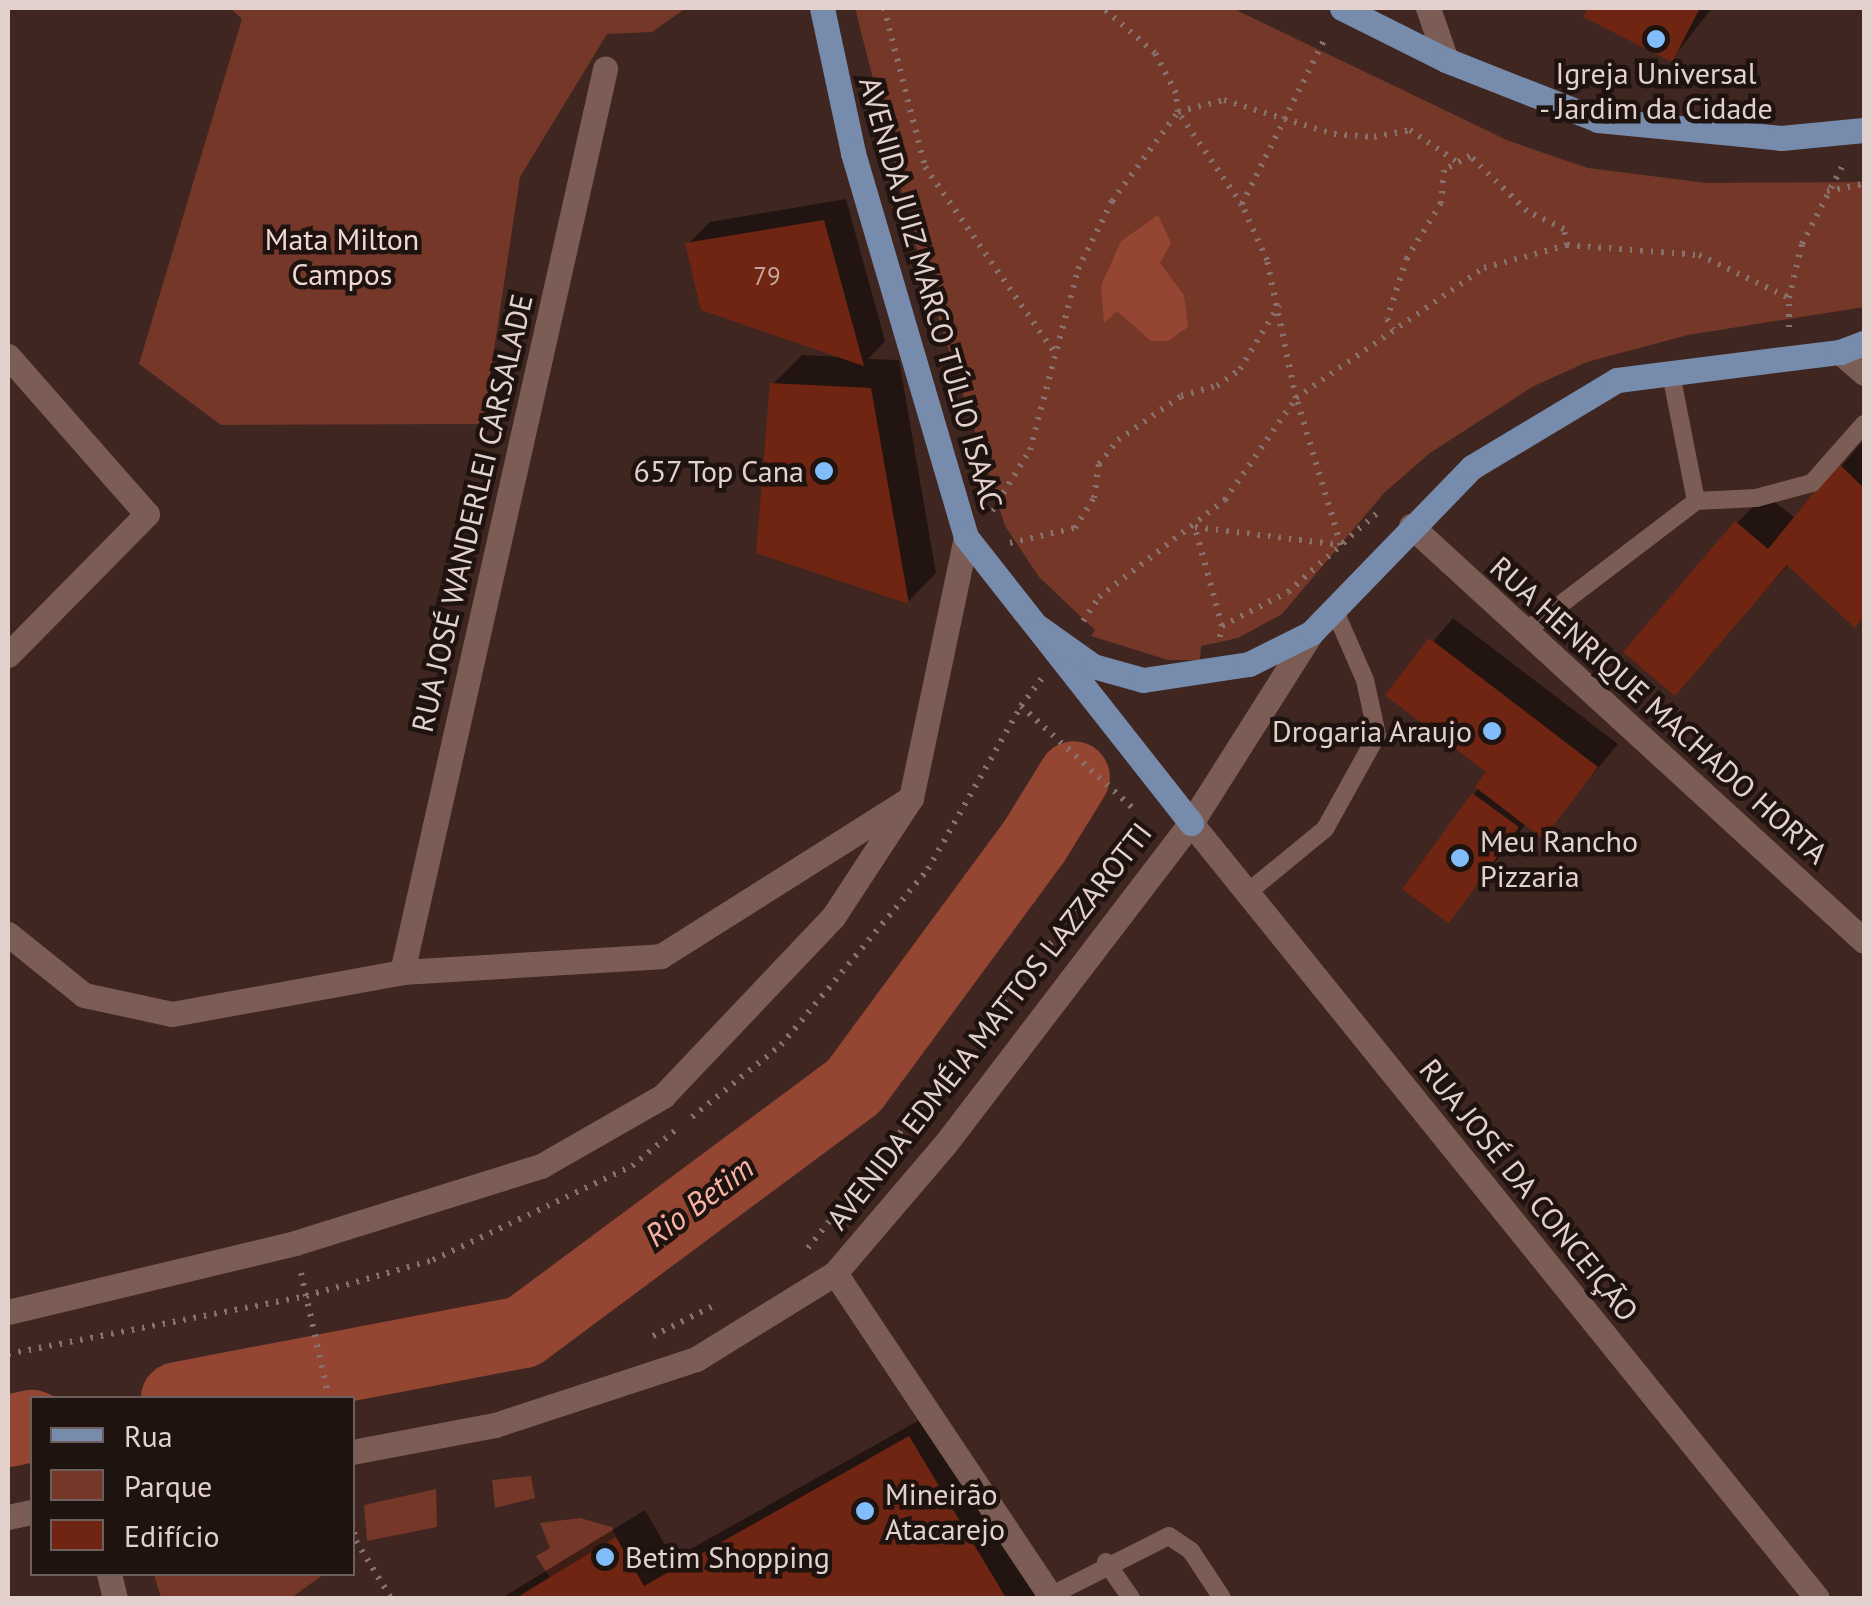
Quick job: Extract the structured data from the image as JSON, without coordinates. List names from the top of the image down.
{
  "streets": {
    "main road": ["AVENIDA JUIZ MARCO TÚLIO ISAAC"],
    "street": [
      "RUA JOSÉ WANDERLEI CARSALADE",
      "RUA HENRIQUE MACHADO HORTA",
      "AVENIDA EDMÉIA MATTOS LAZZAROTTI",
      "RUA JOSÉ DA CONCEIÇÃO"
    ]
  },
  "crossings": [
    ["AVENIDA EDMÉIA MATTOS LAZZAROTTI", "RUA JOSÉ DA CONCEIÇÃO"]
  ],
  "water": ["Rio Betim"],
  "parks": ["Mata Milton Campos"],
  "places": [
    "Igreja Universal - Jardim da Cidade",
    "657 Top Cana",
    "Drogaria Araujo",
    "Meu Rancho Pizzaria",
    "Mineirão Atacarejo",
    "Betim Shopping"
  ],
  "house_numbers": ["79"],
  "legend": ["Rua", "Parque", "Edifício"]
}
